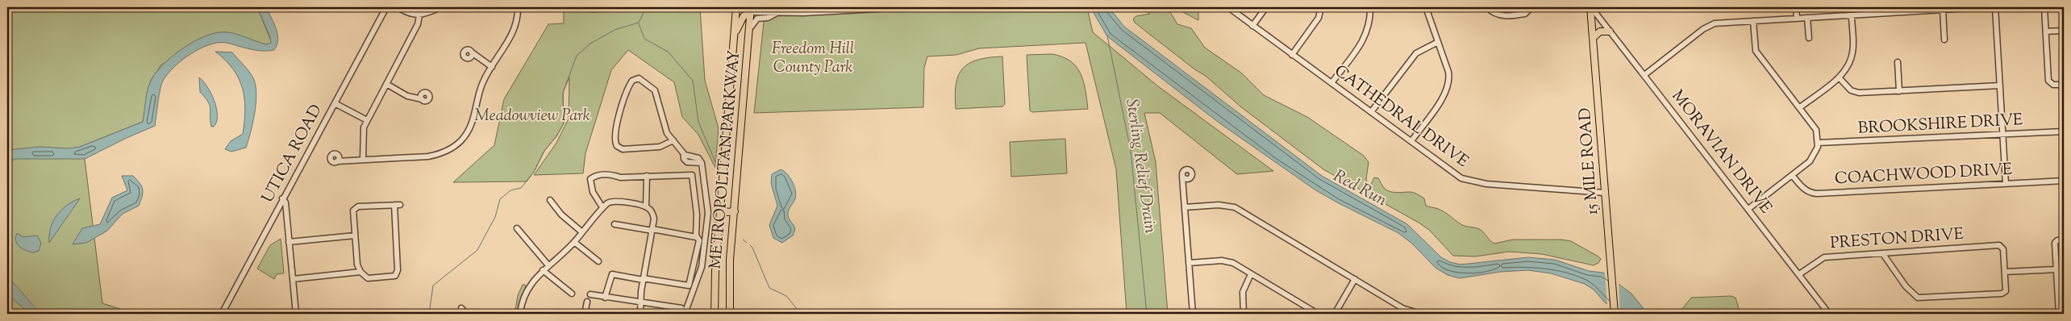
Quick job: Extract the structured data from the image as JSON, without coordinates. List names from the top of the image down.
{
  "streets": {
    "main road": ["METROPOLITAN PARKWAY", "15 MILE ROAD"],
    "street": [
      "CATHEDRAL DRIVE",
      "BROOKSHIRE DRIVE",
      "MORAVIAN DRIVE",
      "UTICA ROAD",
      "COACHWOOD DRIVE",
      "PRESTON DRIVE"
    ]
  },
  "crossings": [
    ["CATHEDRAL DRIVE", "15 MILE ROAD"],
    ["MORAVIAN DRIVE", "15 MILE ROAD"],
    ["MORAVIAN DRIVE", "PRESTON DRIVE"]
  ],
  "water": ["Sterling Relief Drain", "Red Run"],
  "parks": ["Freedom Hill County Park", "Meadowview Park"]
}
